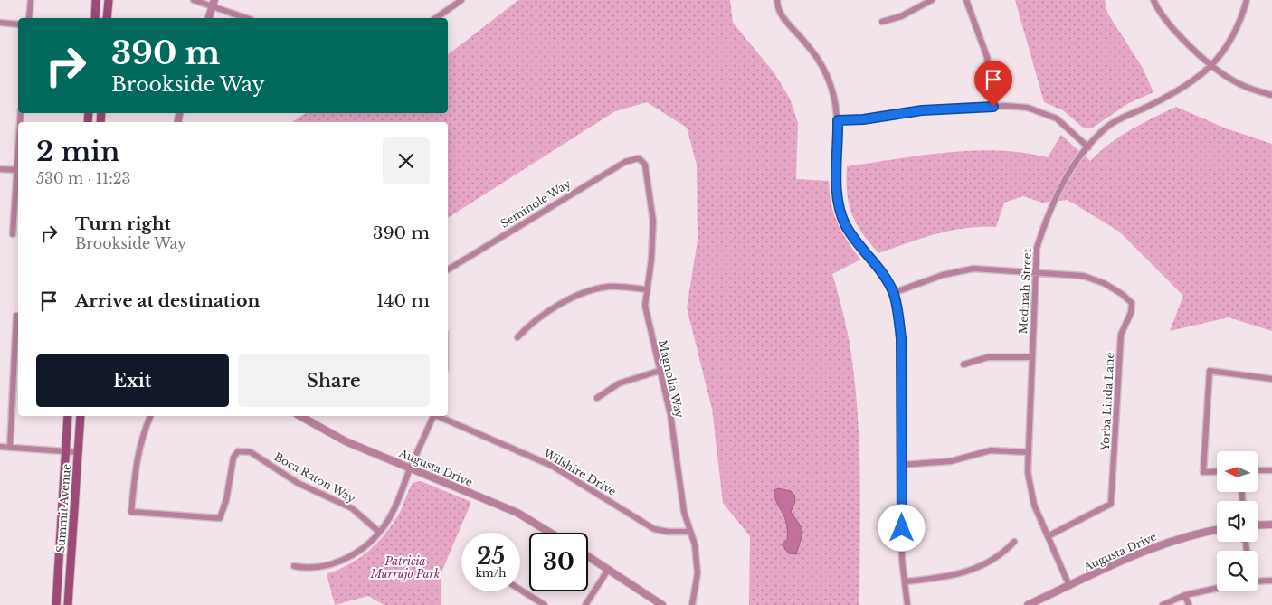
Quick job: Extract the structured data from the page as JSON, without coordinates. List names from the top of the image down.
{
  "streets": {
    "main road": ["Summit Avenue"],
    "street": [
      "Seminole Way",
      "Medinah Street",
      "Magnolia Way",
      "Yorba Linda Lane",
      "Augusta Drive",
      "Wilshire Drive",
      "Boca Raton Way"
    ]
  },
  "crossings": [
    ["Seminole Way", "Magnolia Way"],
    ["Medinah Street", "Yorba Linda Lane"],
    ["Medinah Street", "Augusta Drive"],
    ["Magnolia Way", "Wilshire Drive"]
  ],
  "parks": ["Patricia Murrujo Park"],
  "north": "left",
  "page": {
    "turn": ["390 m", "Brookside Way"],
    "heading": ["2 min", "530 m · 11:23"],
    "list": [
      {
        "name": "Turn right",
        "note": "Brookside Way",
        "value": "390 m"
      },
      {
        "name": "Arrive at destination",
        "value": "140 m"
      }
    ],
    "buttons": ["Exit", "Share"],
    "speed": "25 km/h",
    "limit": "30"
  }
}
